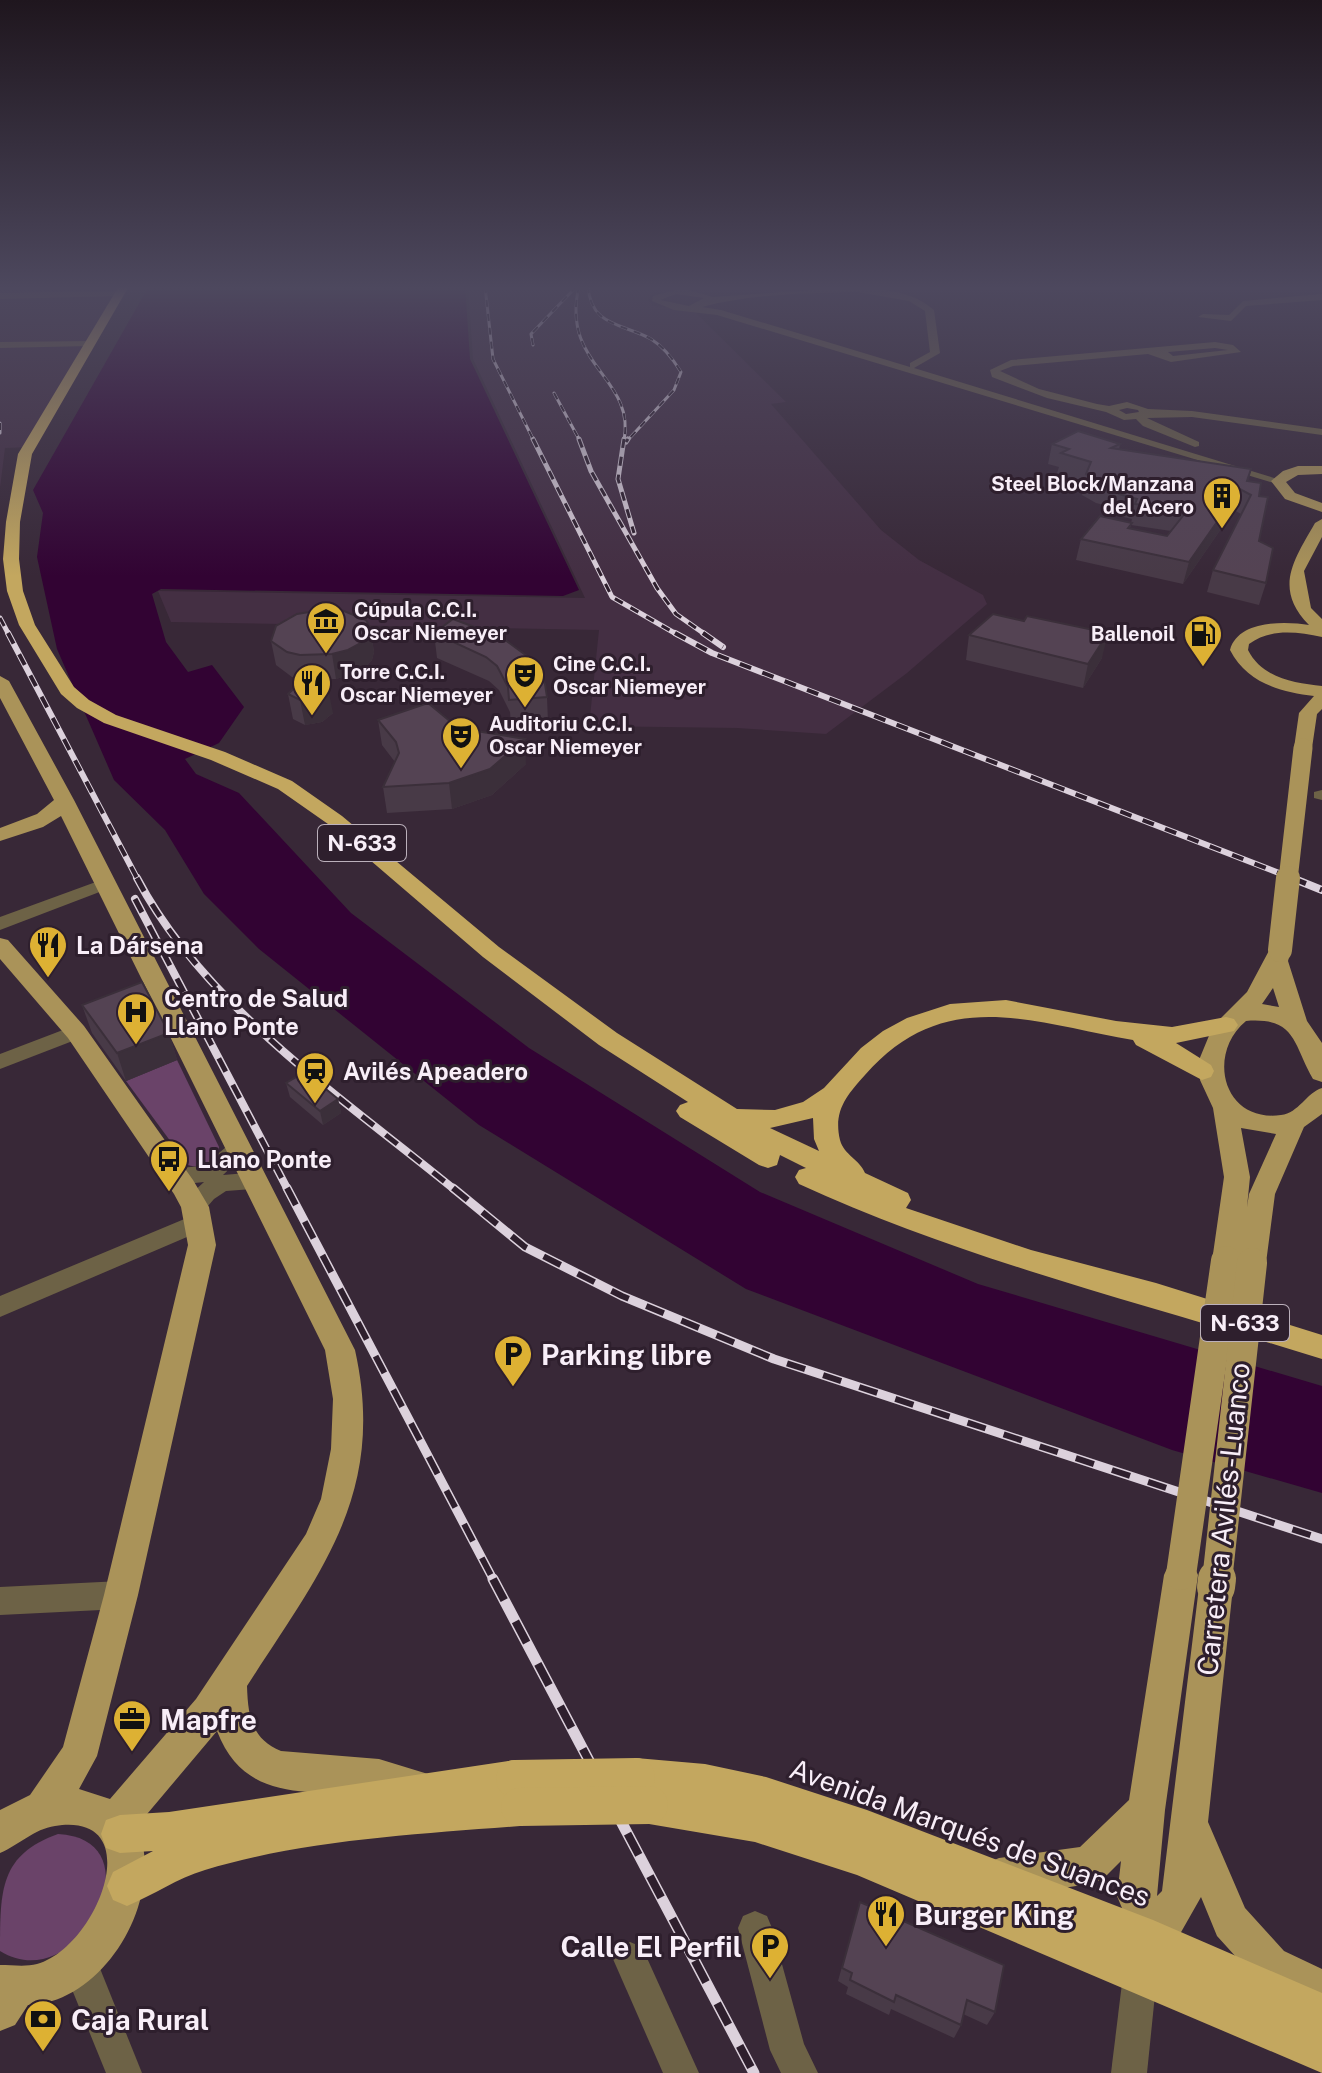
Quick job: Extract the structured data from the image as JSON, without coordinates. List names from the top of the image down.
{
  "streets": {
    "highway": ["N-633", "Avenida Marqués de Suances"],
    "main road": ["Carretera Avilés-Luanco"]
  },
  "crossings": [
    ["Carretera Avilés-Luanco", "Avenida Marqués de Suances"]
  ],
  "places": {
    "building": ["Steel Block/Manzana del Acero"],
    "museum": ["Cúpula C.C.I. Oscar Niemeyer"],
    "fuel station": ["Ballenoil"],
    "theatre": ["Cine C.C.I. Oscar Niemeyer", "Auditoriu C.C.I. Oscar Niemeyer"],
    "restaurant": ["Torre C.C.I. Oscar Niemeyer", "La Dársena", "Burger King"],
    "hospital": ["Centro de Salud Llano Ponte"],
    "station": ["Avilés Apeadero"],
    "bus stop": ["Llano Ponte"],
    "parking": ["Parking libre", "Calle El Perfil"],
    "office": ["Mapfre"],
    "bank": ["Caja Rural"]
  }
}
